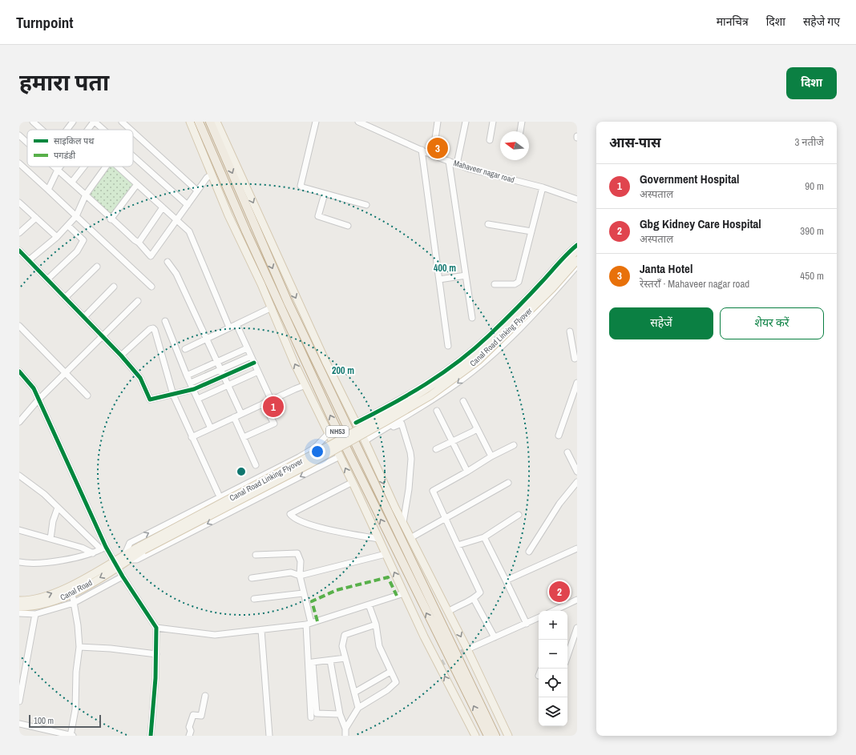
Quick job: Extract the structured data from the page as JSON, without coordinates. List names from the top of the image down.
{
  "streets": {
    "highway": ["NH53"],
    "main road": ["Canal Road Linking Flyover", "Canal Road"],
    "street": ["Mahaveer nagar road"]
  },
  "crossings": [
    ["Canal Road Linking Flyover", "Canal Road"]
  ],
  "legend": ["साइकिल पथ", "पगडंडी"],
  "scale_bar": "100 m",
  "north": "left",
  "page": {
    "header": "Turnpoint",
    "nav": ["मानचित्र", "दिशा", "सहेजे गए"],
    "title": "हमारा पता",
    "buttons": [
      "दिशा",
      ["सहेजें", "शेयर करें"]
    ],
    "heading": ["आस-पास", "3 नतीजे"],
    "pins": ["3", "1", "2"],
    "list": [
      {
        "mark": "1",
        "name": "Government Hospital",
        "note": "अस्पताल",
        "value": "90 m"
      },
      {
        "mark": "2",
        "name": "Gbg Kidney Care Hospital",
        "note": "अस्पताल",
        "value": "390 m"
      },
      {
        "mark": "3",
        "name": "Janta Hotel",
        "note": "रेस्तराँ · Mahaveer nagar road",
        "value": "450 m"
      }
    ],
    "map_buttons": ["+", "−"],
    "scale": "100 m"
  },
  "rings": ["400 m", "200 m"]
}
